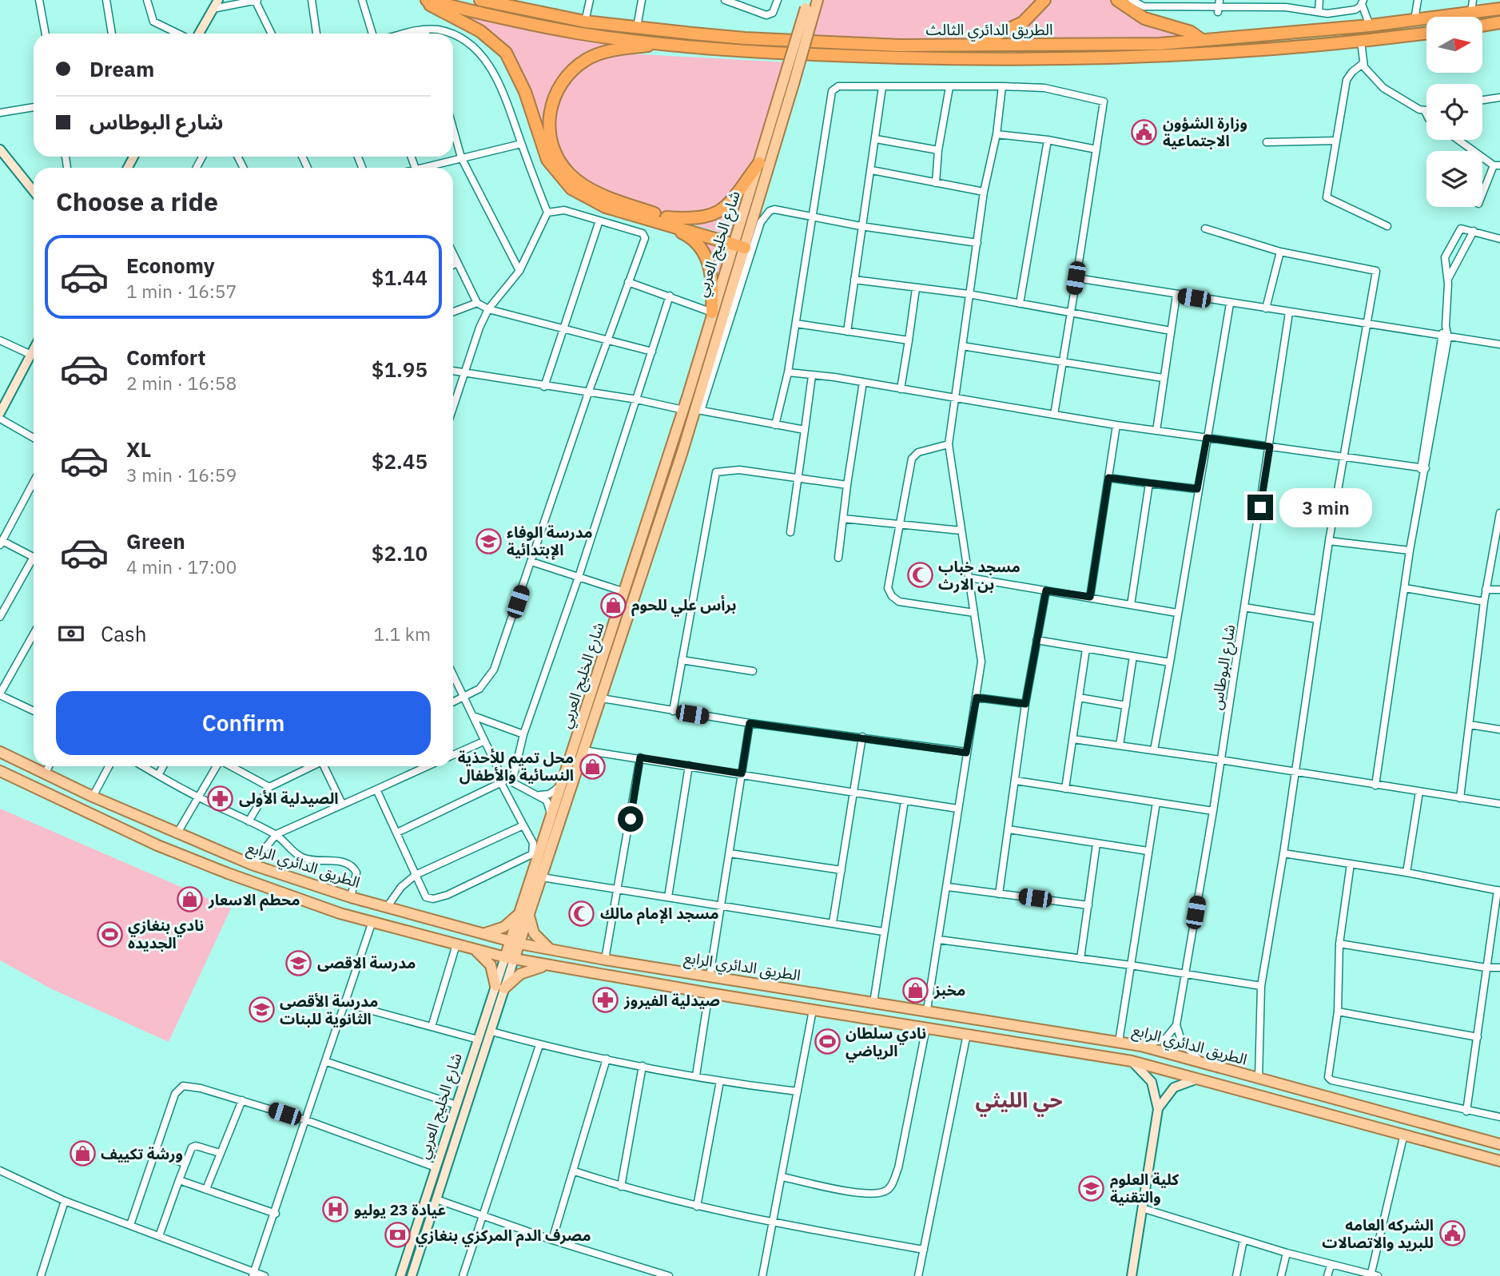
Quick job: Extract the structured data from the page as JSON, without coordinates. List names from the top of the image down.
{
  "streets": {
    "highway": ["الطريق الدائري الثالث"],
    "main road": ["شارع الخليج العربي", "الطريق الدائري الرابع"],
    "street": ["شارع البوطاس"]
  },
  "crossings": [
    ["شارع الخليج العربي", "الطريق الدائري الرابع"]
  ],
  "districts": ["حي الليثي"],
  "places": {
    "public building": ["وزارة الشؤون الاجتماعية", "الشركه العامه للبريد والاتصالات"],
    "school or university": [
      "مدرسة الوفاء الإبتدائية",
      "مدرسة الاقصى",
      "مدرسة الأقصى الثانوية للبنات",
      "كلية العلوم والتقنية"
    ],
    "mosque": ["مسجد خباب بن الارث", "مسجد الإمام مالك"],
    "shop": [
      "برأس علي للحوم",
      "محل تميم للأحذية النسائية والأطفال",
      "محطم الاسعار",
      "مخبز",
      "ورشة تكييف"
    ],
    "pharmacy": ["الصيدلية الأولى", "صيدلية الفيروز"],
    "sports": ["نادي بنغازي الجديده", "نادي سلطان الرياضي"],
    "hospital": ["عيادة 23 يوليو"],
    "bank": ["مصرف الدم المركزي بنغازي"]
  },
  "north": "right",
  "page": {
    "banner": ["Dream", "شارع البوطاس"],
    "heading": "Choose a ride",
    "list": [
      {
        "name": "Economy",
        "note": "1 min · 16:57",
        "value": "$1.44"
      },
      {
        "name": "Comfort",
        "note": "2 min · 16:58",
        "value": "$1.95"
      },
      {
        "name": "XL",
        "note": "3 min · 16:59",
        "value": "$2.45"
      },
      {
        "name": "Green",
        "note": "4 min · 17:00",
        "value": "$2.10"
      }
    ],
    "bubble": "3 min",
    "pay": ["Cash", "1.1 km"],
    "buttons": "Confirm"
  }
}
